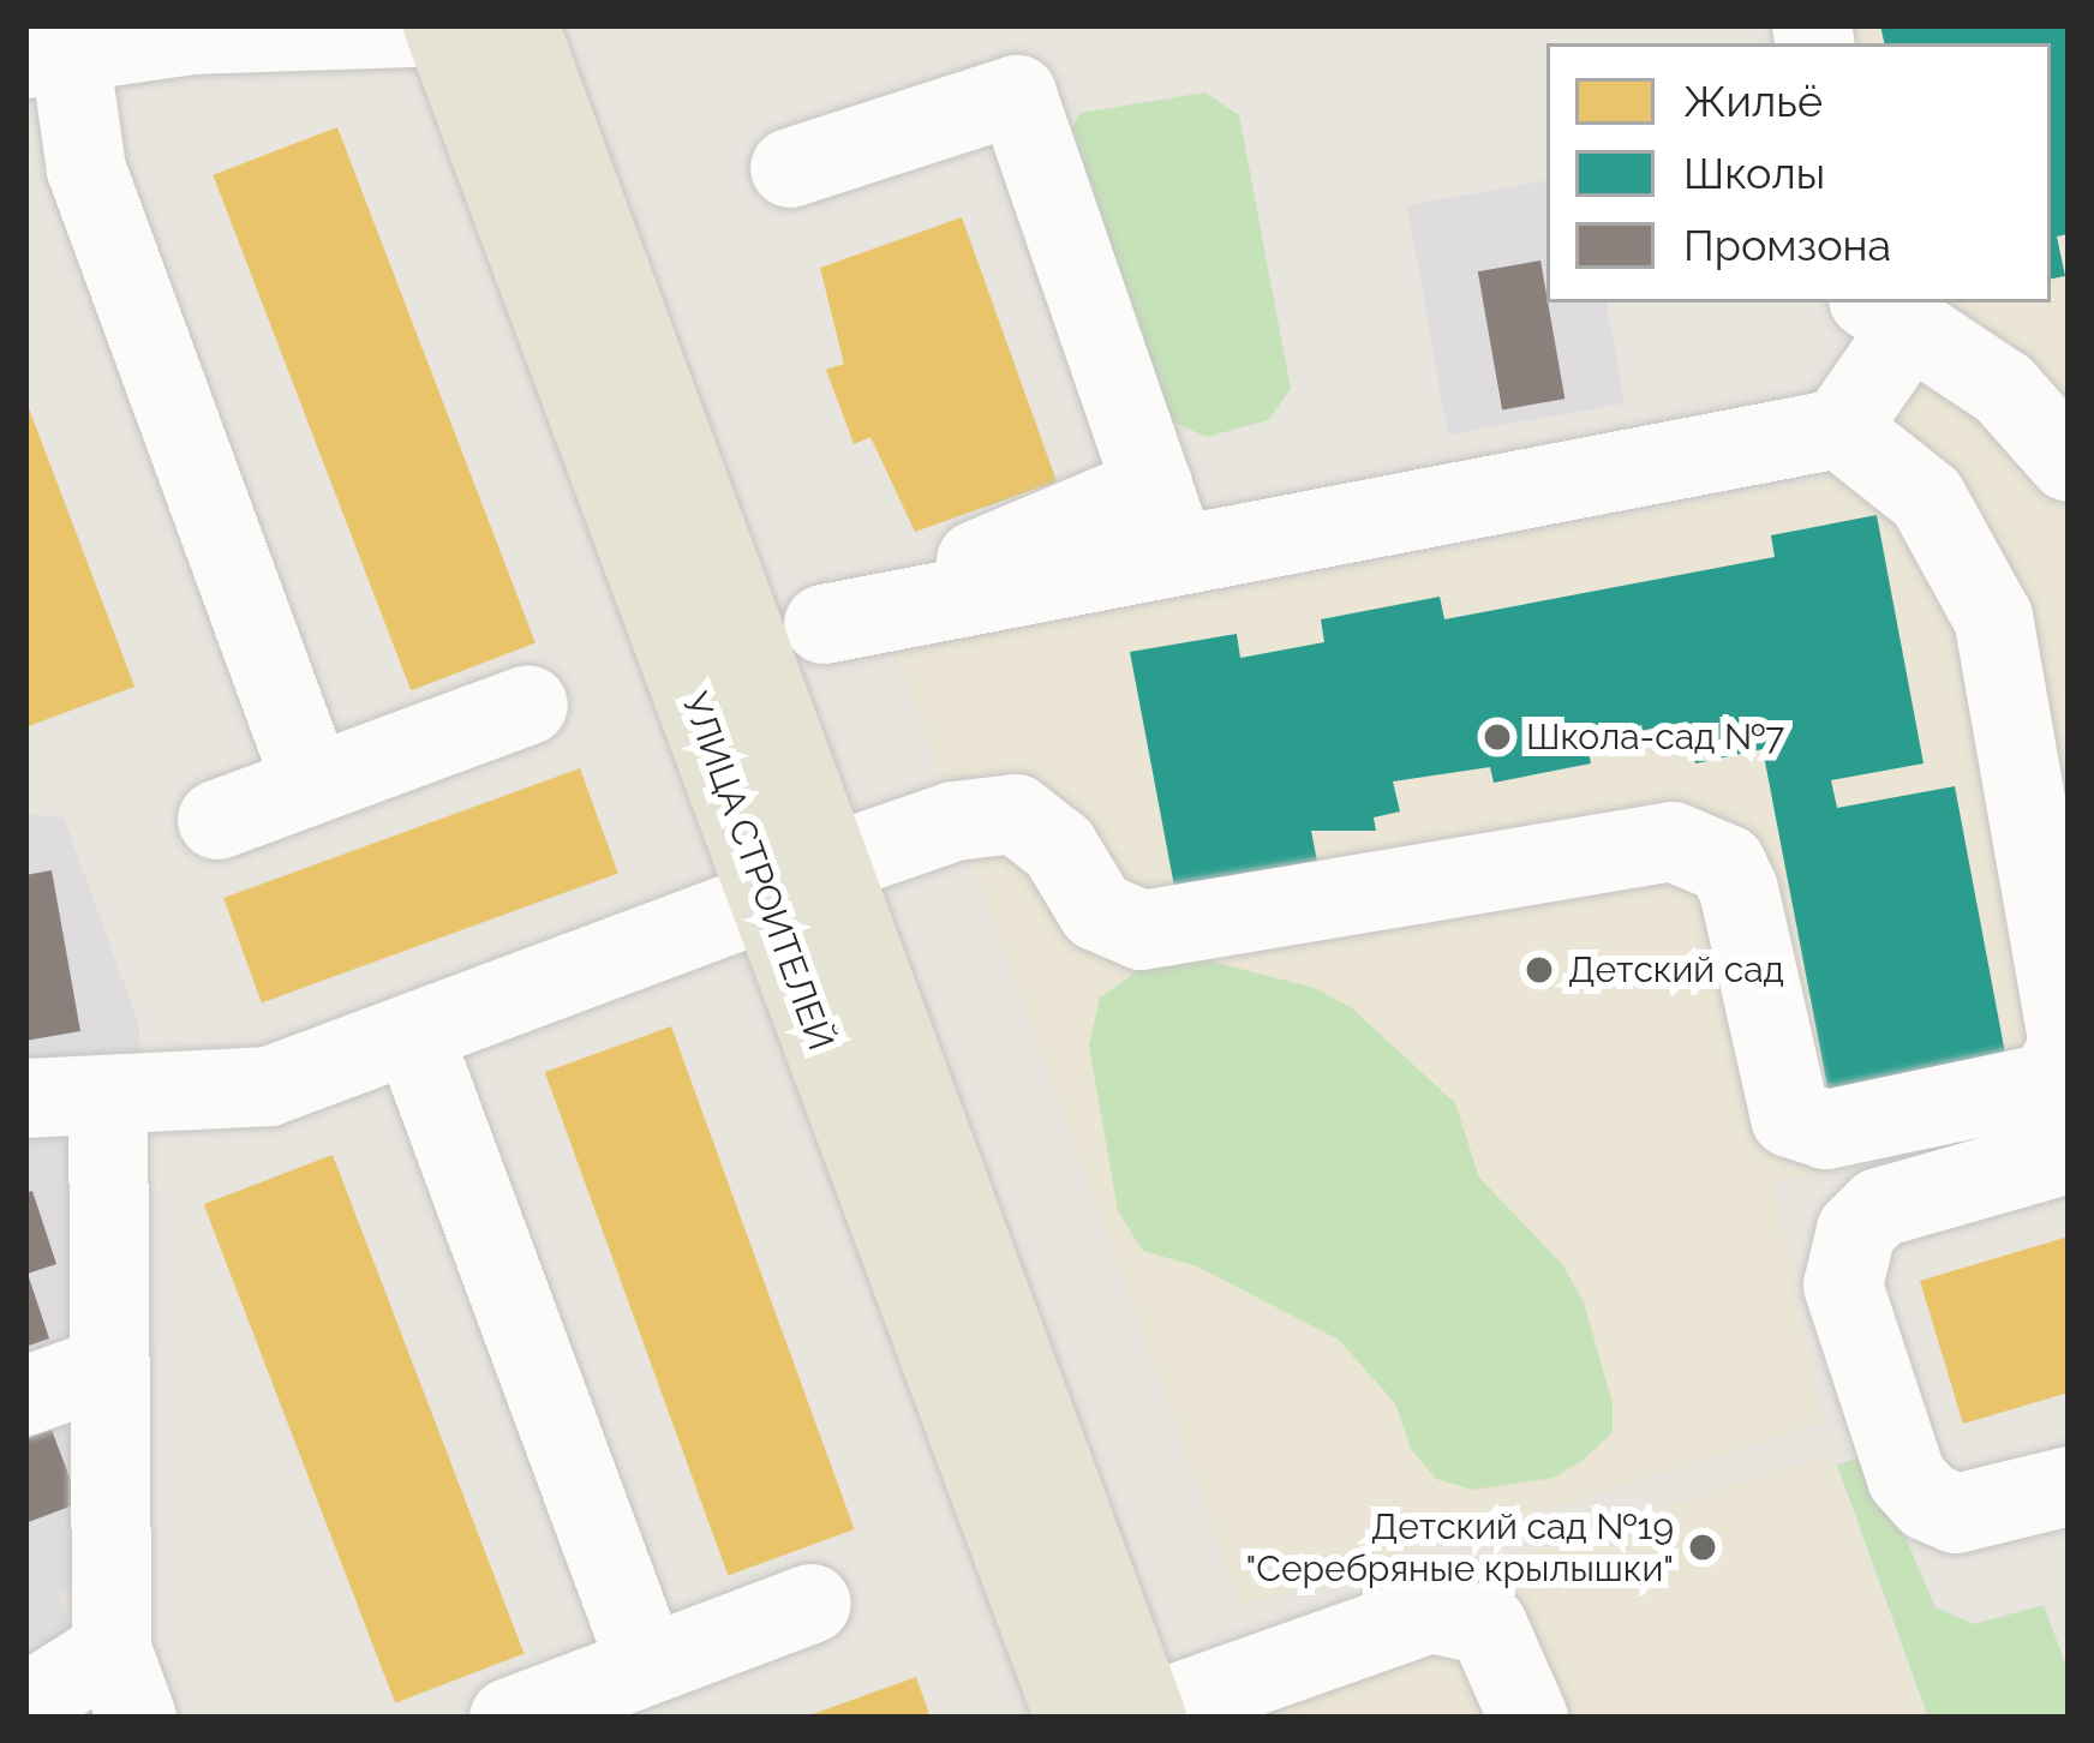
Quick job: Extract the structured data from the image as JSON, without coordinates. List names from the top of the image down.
{
  "streets": {
    "main road": ["УЛИЦА СТРОИТЕЛЕЙ"]
  },
  "places": ["Школа-сад №7", "Детский сад", "Детский сад №19 \"Серебряные крылышки\""],
  "legend": ["Жильё", "Школы", "Промзона"]
}
